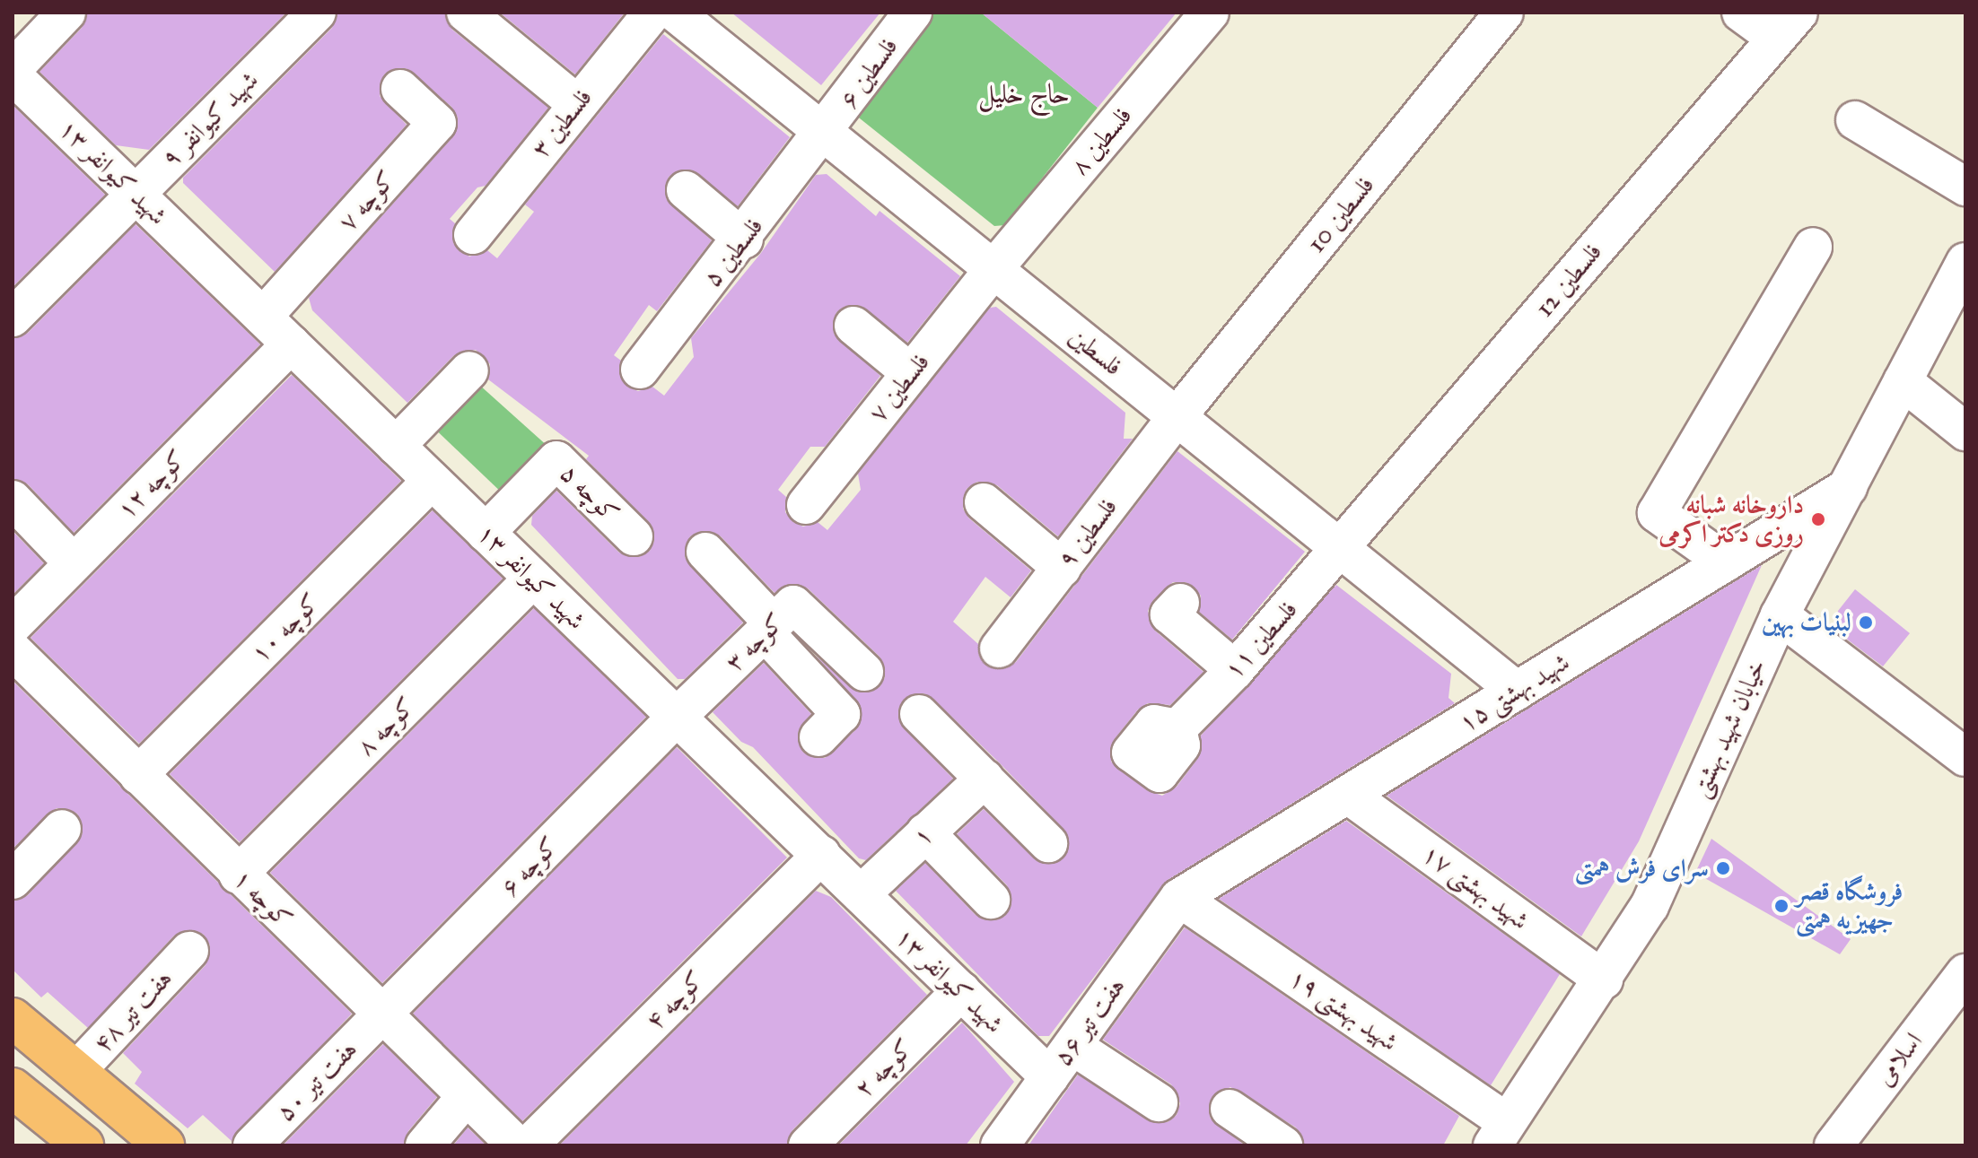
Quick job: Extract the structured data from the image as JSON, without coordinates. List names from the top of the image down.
{
  "streets": {
    "street": [
      "فلسطین ۶",
      "شهید کیوانفر ۹",
      "فلسطین ۳",
      "فلسطین ۸",
      "شهید کیوانفر ۱۳",
      "کوچه ۷",
      "فلسطین 10",
      "فلسطین ۵",
      "فلسطین 12",
      "فلسطین",
      "فلسطین ۷",
      "کوچه ۱۲",
      "کوچه ۵",
      "فلسطین ۹",
      "کوچه ۱۰",
      "فلسطین ۱۱",
      "کوچه ۳",
      "شهید بهشتی ۱۵",
      "کوچه ۸",
      "خیابان شهید بهشتی",
      "۱",
      "کوچه ۶",
      "شهید بهشتی ۱۷",
      "کوچه ۱",
      "کوچه ۴",
      "شهید بهشتی ۱۹",
      "هفت تیر ۴۸",
      "هفت تیر ۵۶",
      "اسلامی",
      "کوچه ۲",
      "هفت تیر ۵۰"
    ]
  },
  "crossings": [
    ["فلسطین ۶", "فلسطین ۵"],
    ["فلسطین ۶", "فلسطین"],
    ["شهید کیوانفر ۹", "شهید کیوانفر ۱۳"],
    ["فلسطین ۸", "فلسطین"],
    ["فلسطین ۸", "فلسطین ۷"],
    ["شهید کیوانفر ۱۳", "کوچه ۷"],
    ["شهید کیوانفر ۱۳", "کوچه ۱۲"],
    ["شهید کیوانفر ۱۳", "کوچه ۵"],
    ["شهید کیوانفر ۱۳", "کوچه ۱۰"],
    ["شهید کیوانفر ۱۳", "کوچه ۳"],
    ["شهید کیوانفر ۱۳", "کوچه ۸"],
    ["شهید کیوانفر ۱۳", "۱"],
    ["شهید کیوانفر ۱۳", "کوچه ۶"],
    ["شهید کیوانفر ۱۳", "کوچه ۴"],
    ["شهید کیوانفر ۱۳", "هفت تیر ۵۶"],
    ["شهید کیوانفر ۱۳", "کوچه ۲"],
    ["فلسطین 10", "فلسطین"],
    ["فلسطین 10", "فلسطین ۹"],
    ["فلسطین ۵", "فلسطین"],
    ["فلسطین 12", "فلسطین"],
    ["فلسطین 12", "فلسطین ۱۱"],
    ["فلسطین", "فلسطین ۷"],
    ["فلسطین", "فلسطین ۹"],
    ["فلسطین", "فلسطین ۱۱"],
    ["فلسطین", "شهید بهشتی ۱۵"],
    ["کوچه ۱۰", "کوچه ۱"],
    ["کوچه ۳", "کوچه ۶"],
    ["شهید بهشتی ۱۵", "خیابان شهید بهشتی"],
    ["شهید بهشتی ۱۵", "شهید بهشتی ۱۷"],
    ["شهید بهشتی ۱۵", "شهید بهشتی ۱۹"],
    ["شهید بهشتی ۱۵", "هفت تیر ۵۶"],
    ["کوچه ۸", "کوچه ۱"],
    ["خیابان شهید بهشتی", "شهید بهشتی ۱۷"],
    ["خیابان شهید بهشتی", "شهید بهشتی ۱۹"],
    ["کوچه ۶", "کوچه ۱"],
    ["کوچه ۶", "هفت تیر ۵۰"],
    ["کوچه ۱", "هفت تیر ۵۰"],
    ["شهید بهشتی ۱۹", "هفت تیر ۵۶"]
  ],
  "districts": ["حاج خلیل"],
  "places": [
    "داروخانه شبانه روزی دکتر اکرمی",
    "لبنیات بهین",
    "سرای فرش همتی",
    "فروشگاه قصر جهیزیه همتی"
  ]
}
